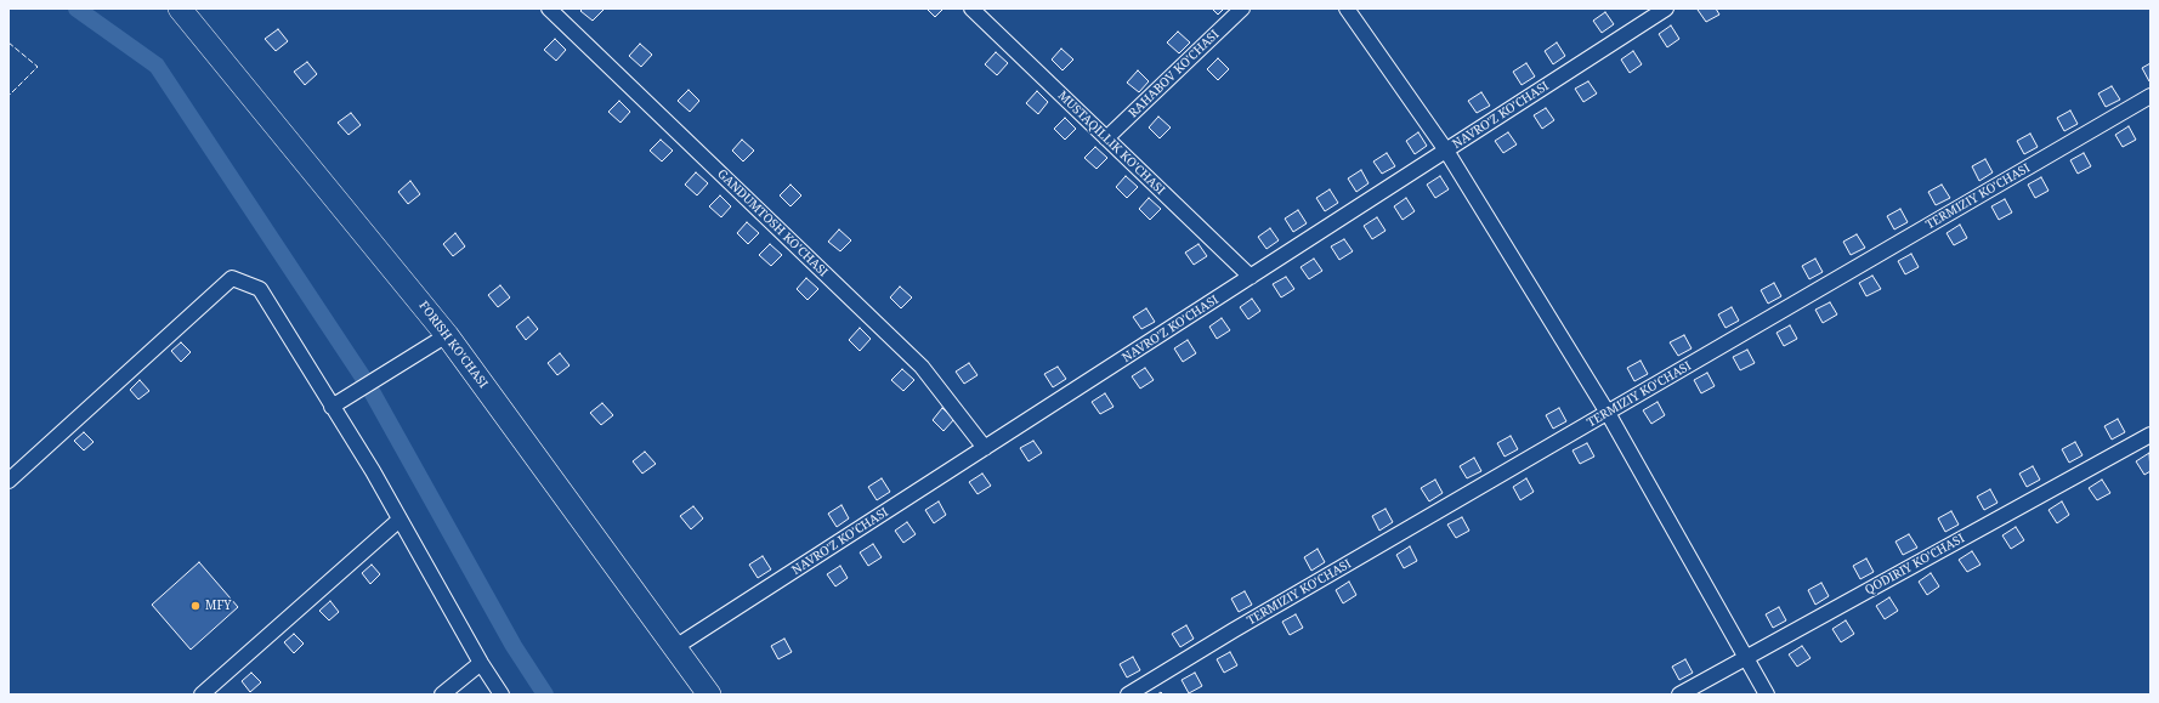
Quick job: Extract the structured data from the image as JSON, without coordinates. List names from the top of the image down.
{
  "streets": {
    "main road": ["FORISH KO'CHASI"],
    "street": [
      "RAHABOV KO'CHASI",
      "NAVRO'Z KO'CHASI",
      "MUSTAQILLIK KO'CHASI",
      "TERMIZIY KO'CHASI",
      "GANDUMTOSH KO'CHASI",
      "QODIRIY KO'CHASI"
    ]
  },
  "crossings": [
    ["RAHABOV KO'CHASI", "MUSTAQILLIK KO'CHASI"],
    ["NAVRO'Z KO'CHASI", "MUSTAQILLIK KO'CHASI"],
    ["NAVRO'Z KO'CHASI", "GANDUMTOSH KO'CHASI"],
    ["NAVRO'Z KO'CHASI", "FORISH KO'CHASI"]
  ],
  "places": ["MFY"]
}
